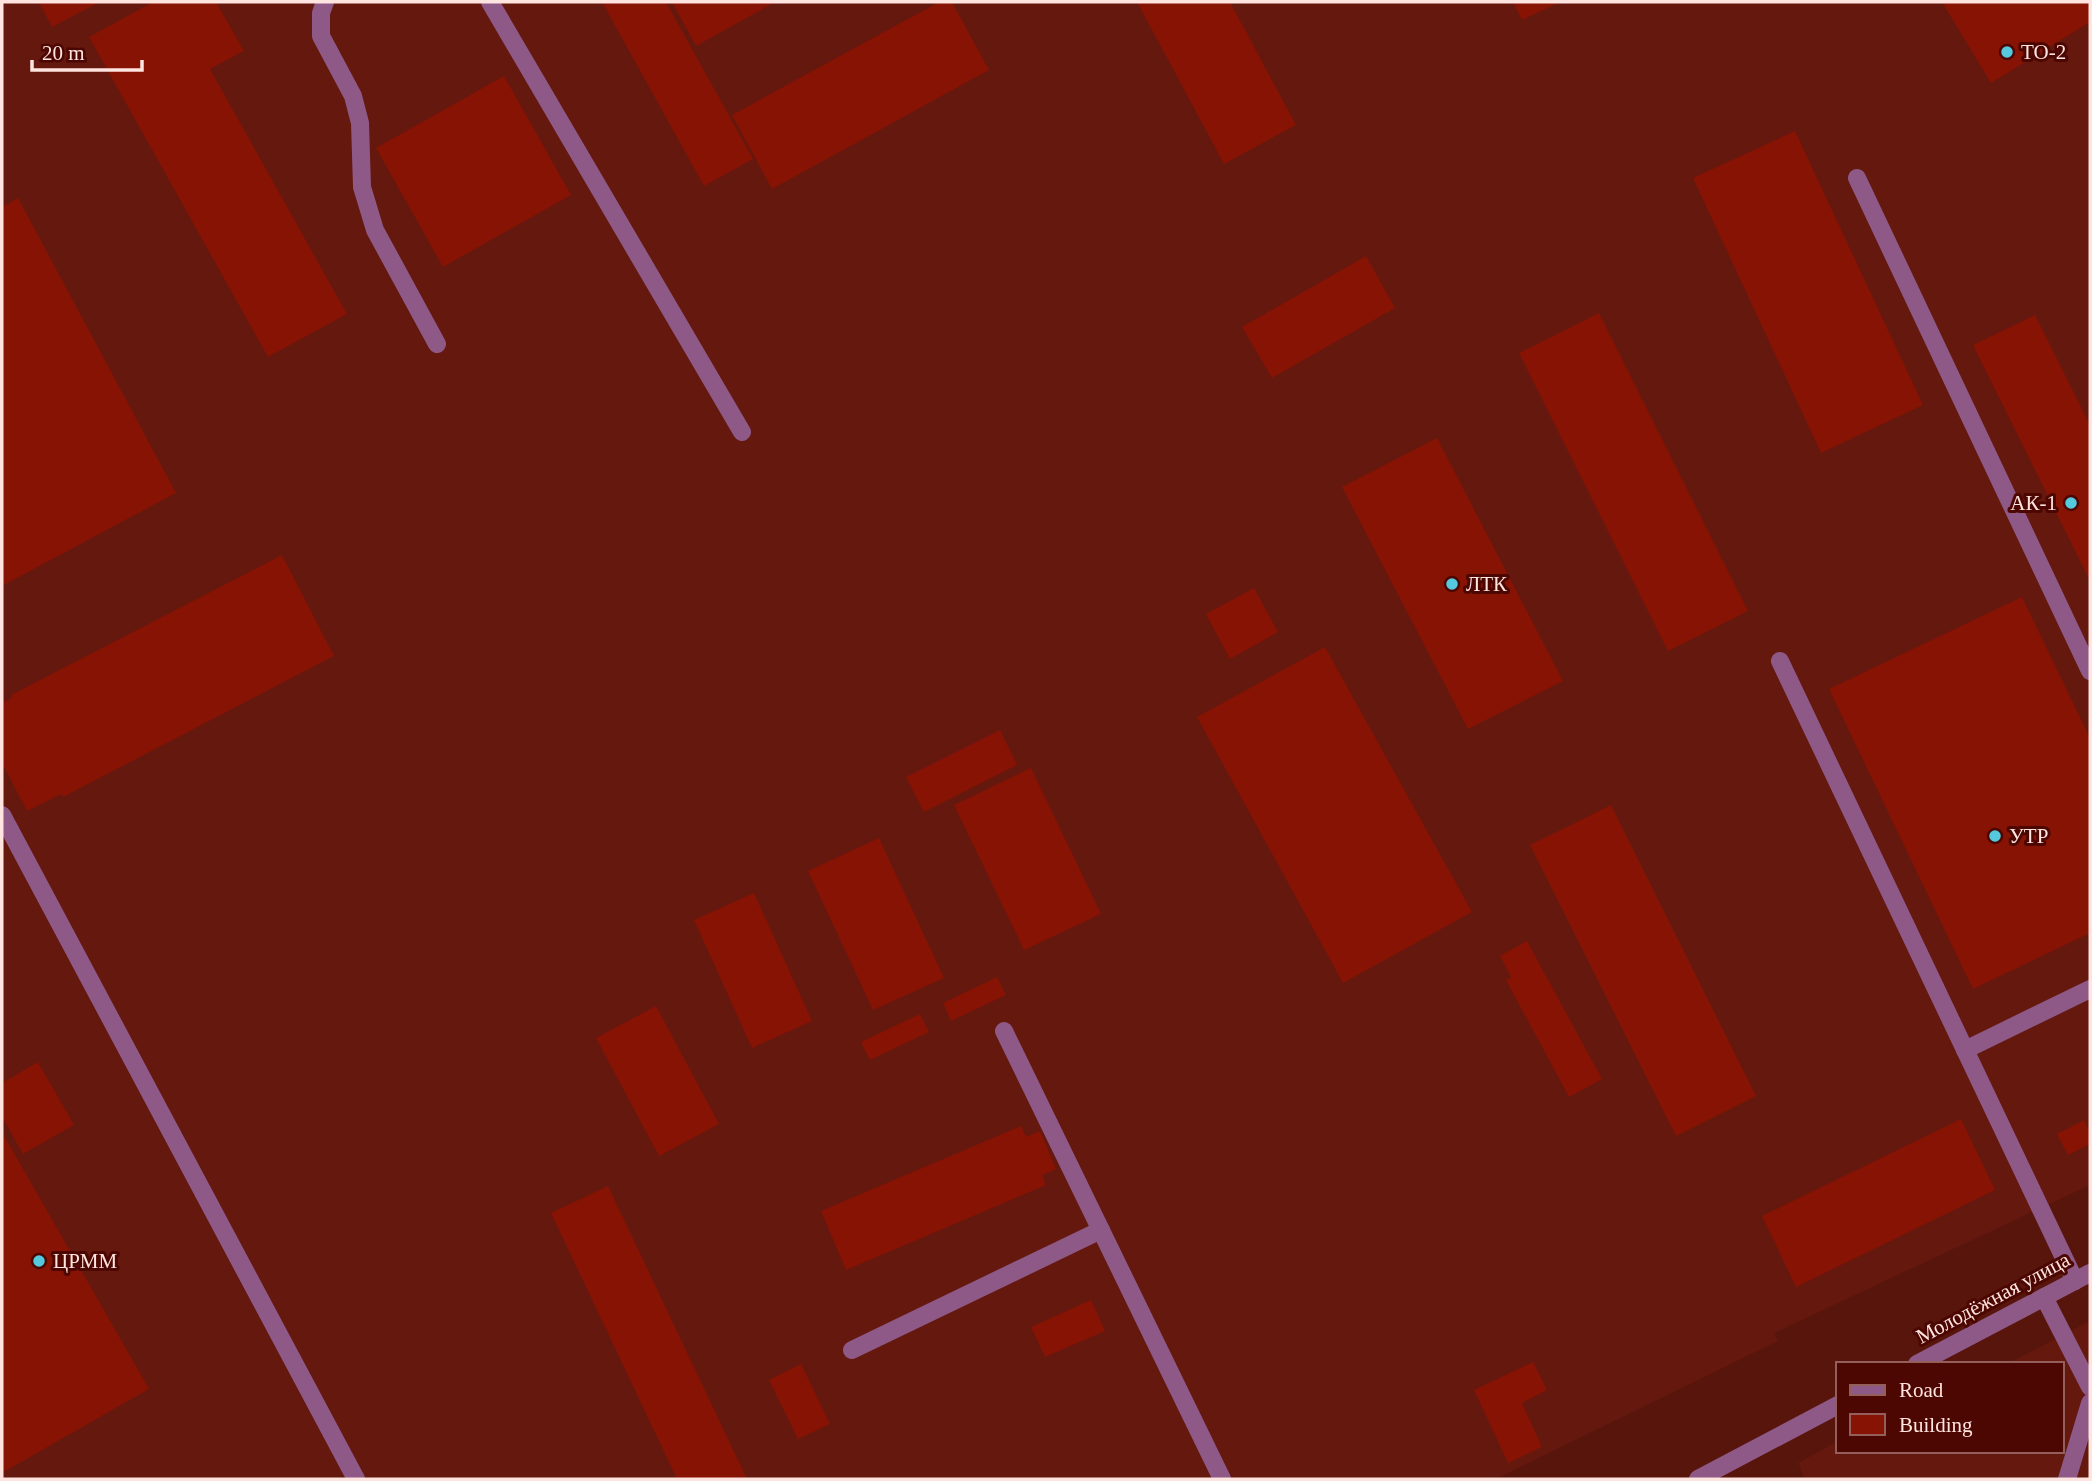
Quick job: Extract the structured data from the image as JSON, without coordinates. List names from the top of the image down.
{
  "streets": {
    "street": ["Молодёжная улица"]
  },
  "places": [
    "ТО-2",
    "АК-1",
    "ЛТК",
    "УТР",
    "ЦРММ"
  ],
  "legend": ["Road", "Building"],
  "scale_bar": "20 m"
}
